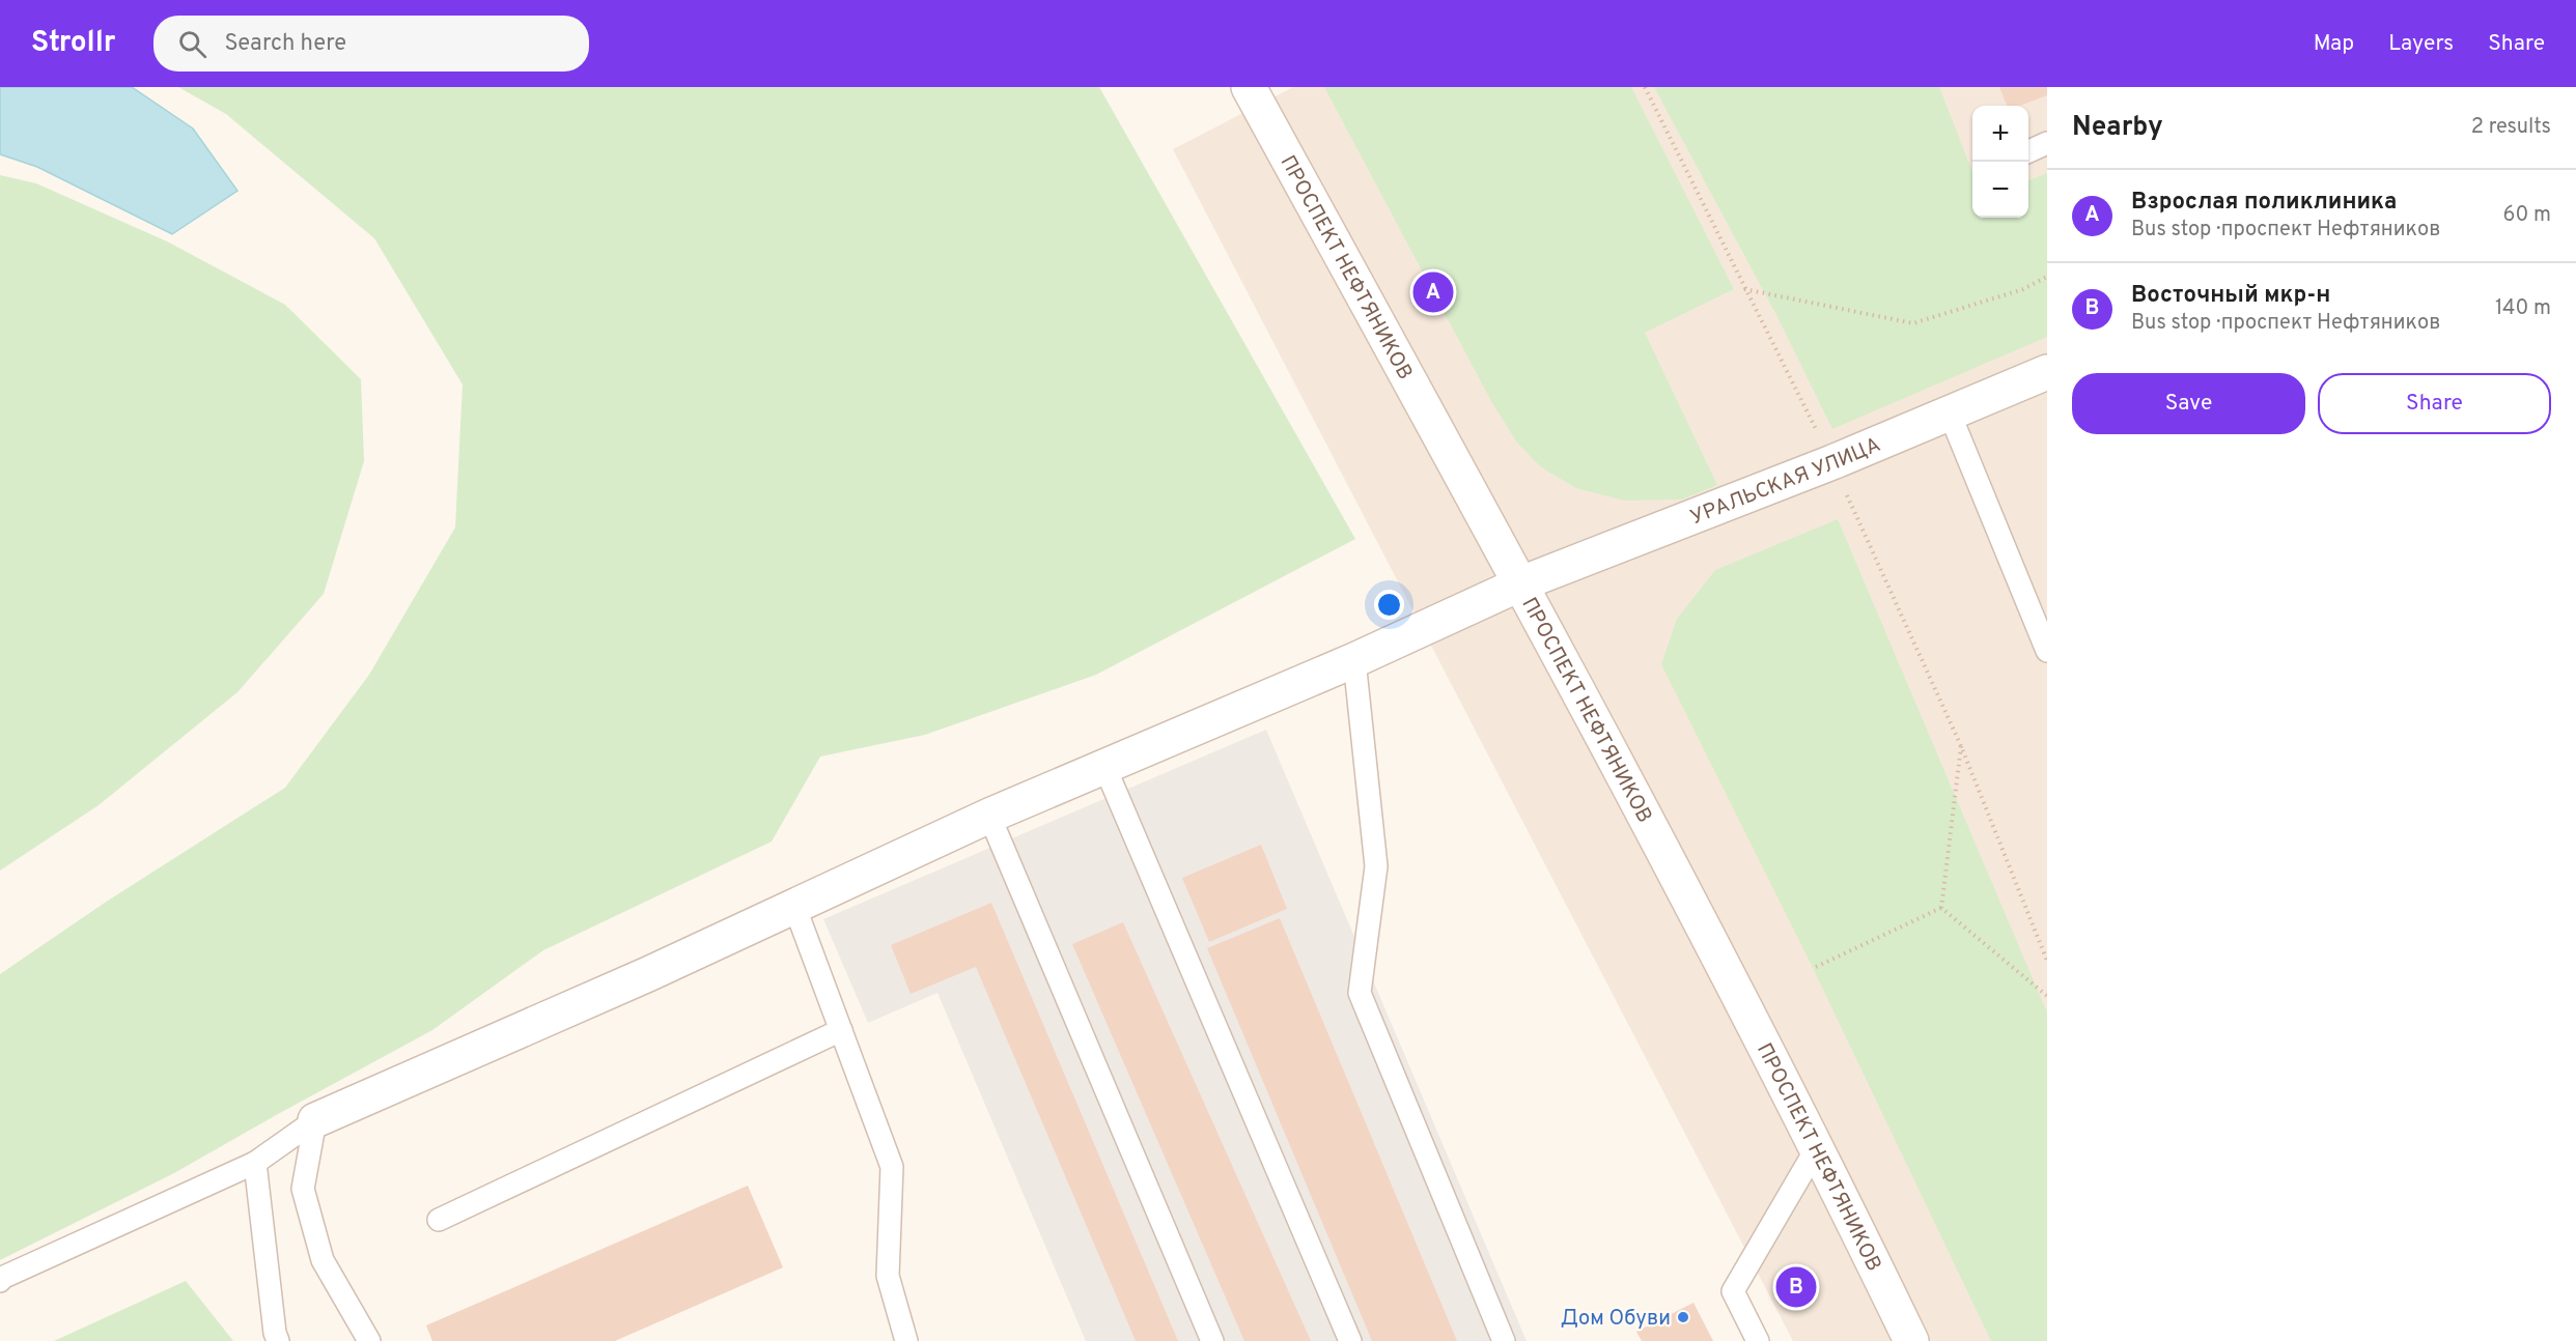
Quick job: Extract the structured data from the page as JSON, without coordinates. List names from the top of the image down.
{
  "streets": {
    "street": ["ПРОСПЕКТ НЕФТЯНИКОВ", "УРАЛЬСКАЯ УЛИЦА"]
  },
  "crossings": [
    ["ПРОСПЕКТ НЕФТЯНИКОВ", "УРАЛЬСКАЯ УЛИЦА"]
  ],
  "places": ["Дом Обуви"],
  "page": {
    "header": "Strollr",
    "search": "Search here",
    "nav": ["Map", "Layers", "Share"],
    "heading": ["Nearby", "2 results"],
    "map_buttons": ["+", "−"],
    "list": [
      {
        "mark": "A",
        "name": "Взрослая поликлиника",
        "note": "Bus stop · проспект Нефтяников",
        "value": "60 m"
      },
      {
        "mark": "B",
        "name": "Восточный мкр-н",
        "note": "Bus stop · проспект Нефтяников",
        "value": "140 m"
      }
    ],
    "pins": ["A", "B"],
    "buttons": ["Save", "Share"]
  }
}
